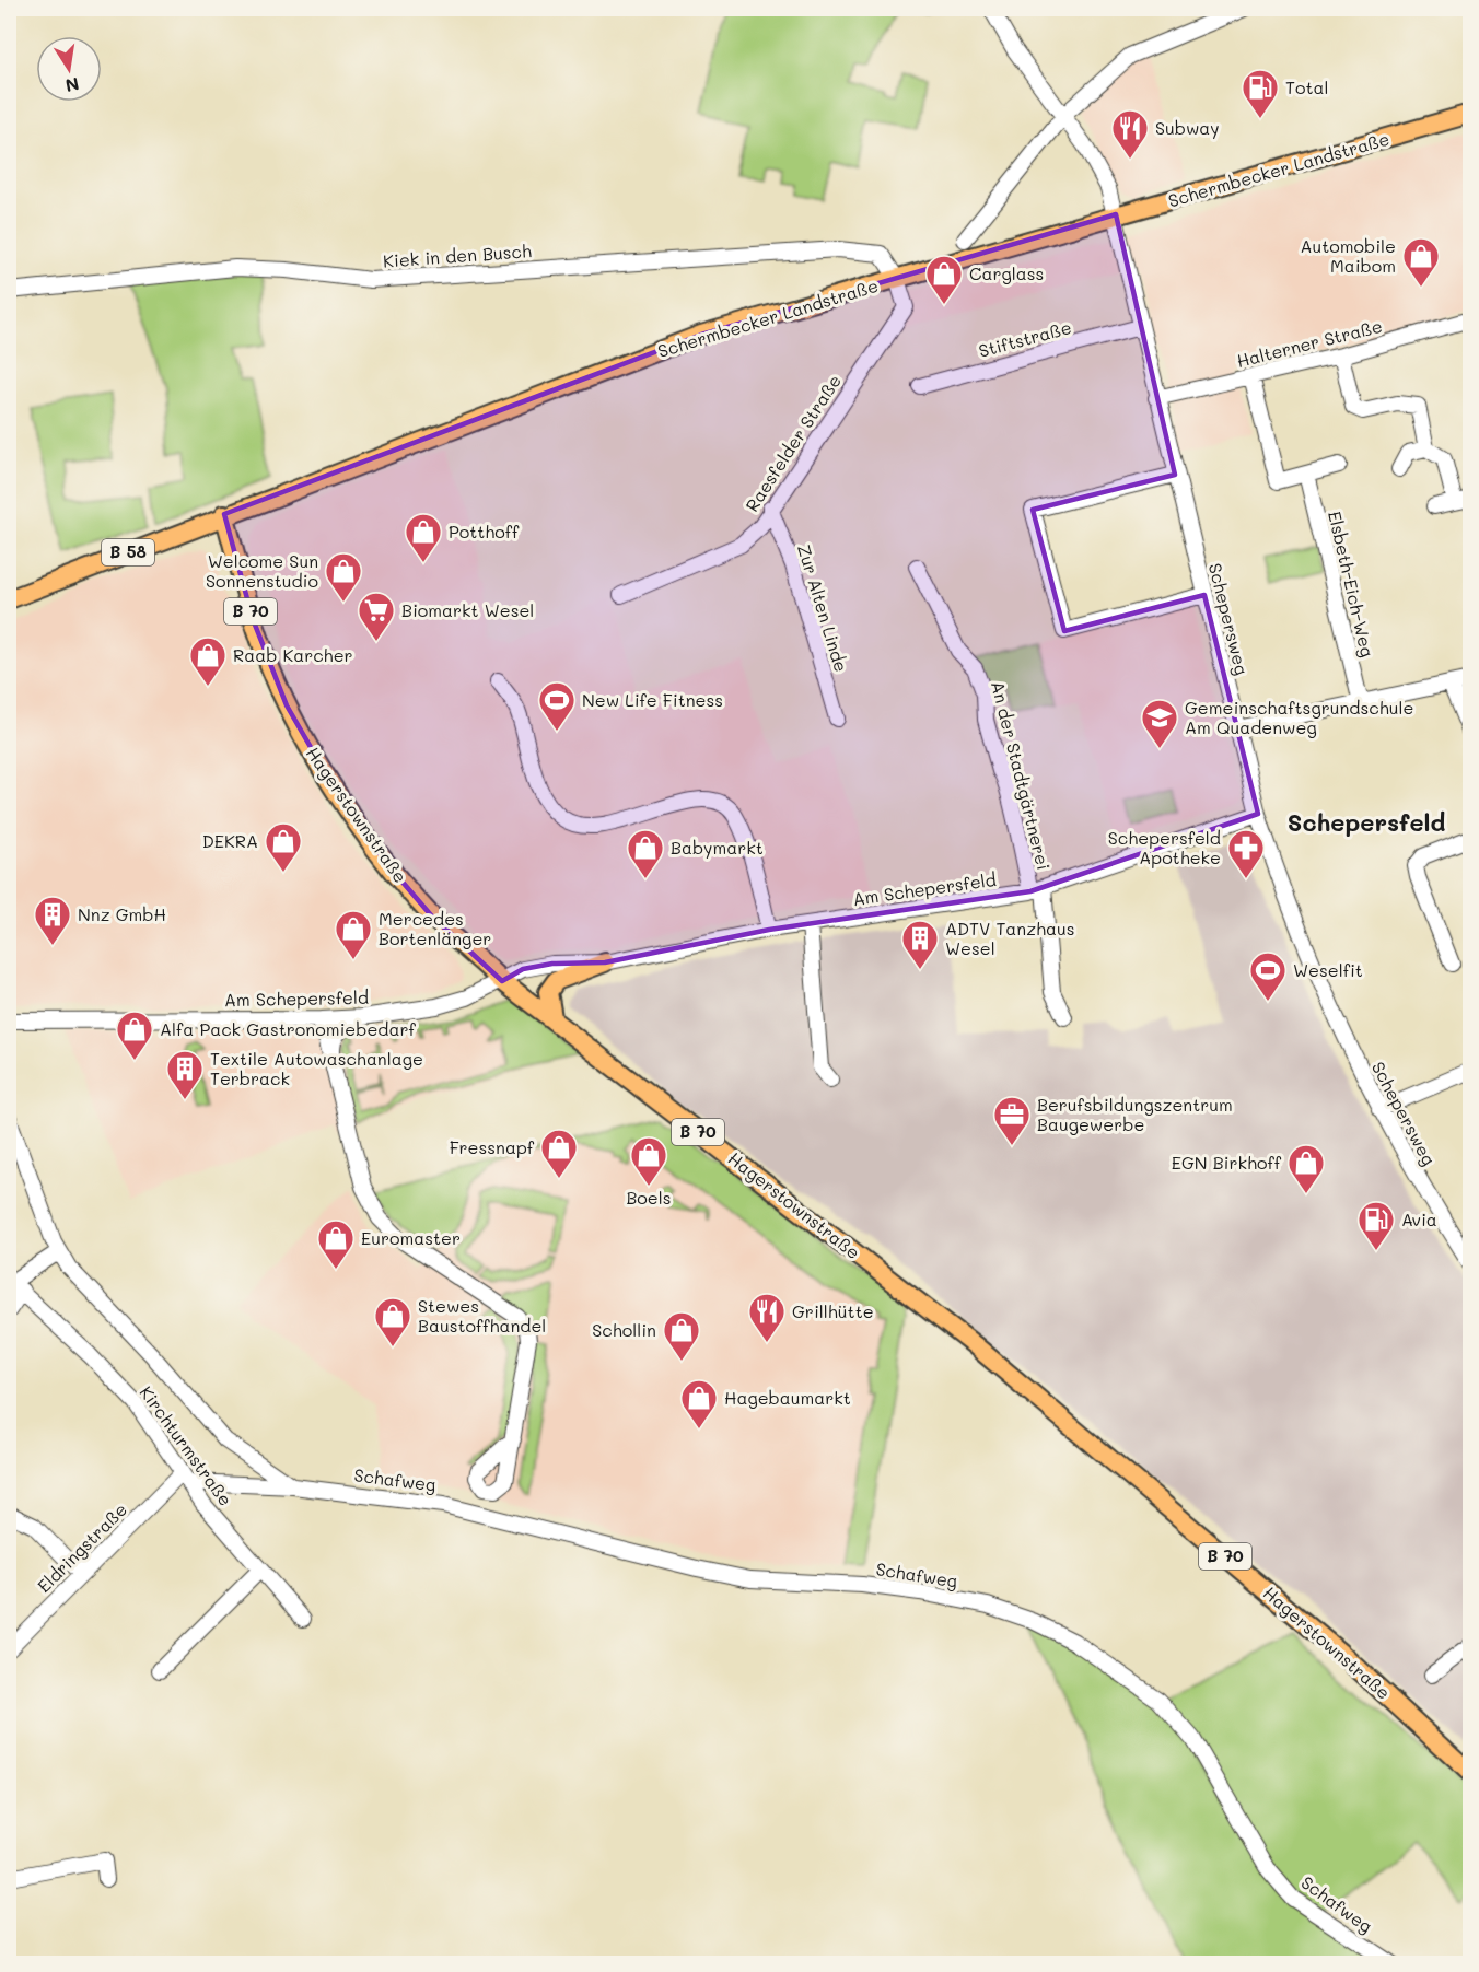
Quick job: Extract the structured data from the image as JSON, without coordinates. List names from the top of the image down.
{
  "streets": {
    "main road": [
      "Schermbecker Landstraße",
      "B 58",
      "B 70",
      "Hagerstownstraße"
    ],
    "street": [
      "Kiek in den Busch",
      "Stiftstraße",
      "Halterner Straße",
      "Raesfelder Straße",
      "Elsbeth-Eich-Weg",
      "Zur Alten Linde",
      "Schepersweg",
      "An der Stadtgärtnerei",
      "Am Schepersfeld",
      "Kirchturmstraße",
      "Schafweg",
      "Eldringstraße"
    ]
  },
  "crossings": [
    ["Schermbecker Landstraße", "Kiek in den Busch"],
    ["Schermbecker Landstraße", "Raesfelder Straße"],
    ["Schermbecker Landstraße", "Schepersweg"],
    ["Schermbecker Landstraße", "Hagerstownstraße"],
    ["Kiek in den Busch", "Raesfelder Straße"],
    ["Stiftstraße", "Schepersweg"],
    ["Halterner Straße", "Schepersweg"],
    ["Raesfelder Straße", "Zur Alten Linde"],
    ["Schepersweg", "Am Schepersfeld"],
    ["An der Stadtgärtnerei", "Am Schepersfeld"],
    ["Hagerstownstraße", "Am Schepersfeld"],
    ["Kirchturmstraße", "Schafweg"],
    ["Kirchturmstraße", "Eldringstraße"],
    ["Schafweg", "Eldringstraße"]
  ],
  "districts": ["Schepersfeld"],
  "places": {
    "fuel station": ["Total", "Avia"],
    "restaurant": ["Subway", "Grillhütte"],
    "shop": [
      "Automobile Maibom",
      "Carglass",
      "Potthoff",
      "Welcome Sun Sonnenstudio",
      "Raab Karcher",
      "DEKRA",
      "Babymarkt",
      "Mercedes Bortenlänger",
      "Alfa Pack Gastronomiebedarf",
      "Fressnapf",
      "Boels",
      "EGN Birkhoff",
      "Euromaster",
      "Stewes Baustoffhandel",
      "Schollin",
      "Hagebaumarkt"
    ],
    "supermarket": ["Biomarkt Wesel"],
    "sports": ["New Life Fitness", "Weselfit"],
    "school or university": ["Gemeinschaftsgrundschule Am Quadenweg"],
    "pharmacy": ["Schepersfeld Apotheke"],
    "building": ["Nnz GmbH", "ADTV Tanzhaus Wesel", "Textile Autowaschanlage Terbrack"],
    "office": ["Berufsbildungszentrum Baugewerbe"]
  },
  "north": "bottom"
}
